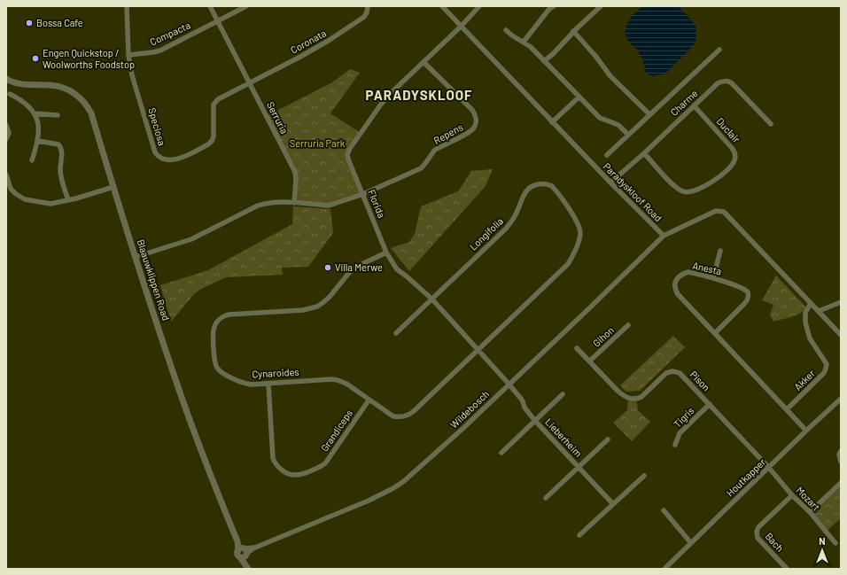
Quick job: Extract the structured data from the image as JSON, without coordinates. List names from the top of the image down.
{
  "streets": {
    "street": [
      "Compacta",
      "Coronata",
      "Charme",
      "Serruria",
      "Speciosa",
      "Duclair",
      "Repens",
      "Paradyskloof Road",
      "Florida",
      "Longifolia",
      "Anesta",
      "Blaauwklippen Road",
      "Gihon",
      "Cynaroides",
      "Akker",
      "Pison",
      "Wildebosch",
      "Tigris",
      "Grandiceps",
      "Lieberheim",
      "Houtkapper",
      "Mozart",
      "Bach"
    ]
  },
  "crossings": [
    ["Compacta", "Serruria"],
    ["Compacta", "Speciosa"],
    ["Coronata", "Serruria"],
    ["Coronata", "Speciosa"],
    ["Charme", "Duclair"],
    ["Charme", "Paradyskloof Road"],
    ["Serruria", "Speciosa"],
    ["Serruria", "Repens"],
    ["Repens", "Florida"],
    ["Paradyskloof Road", "Florida"],
    ["Paradyskloof Road", "Akker"],
    ["Paradyskloof Road", "Wildebosch"],
    ["Florida", "Longifolia"],
    ["Florida", "Cynaroides"],
    ["Florida", "Wildebosch"],
    ["Florida", "Lieberheim"],
    ["Longifolia", "Cynaroides"],
    ["Anesta", "Akker"],
    ["Anesta", "Houtkapper"],
    ["Blaauwklippen Road", "Wildebosch"],
    ["Gihon", "Pison"],
    ["Cynaroides", "Grandiceps"],
    ["Pison", "Tigris"],
    ["Pison", "Houtkapper"],
    ["Pison", "Mozart"],
    ["Wildebosch", "Lieberheim"],
    ["Houtkapper", "Mozart"],
    ["Mozart", "Bach"]
  ],
  "districts": ["PARADYSKLOOF"],
  "parks": ["Serruria Park"],
  "places": ["Bossa Cafe", "Engen Quickstop / Woolworths Foodstop", "Villa Merwe"],
  "north": "top"
}
